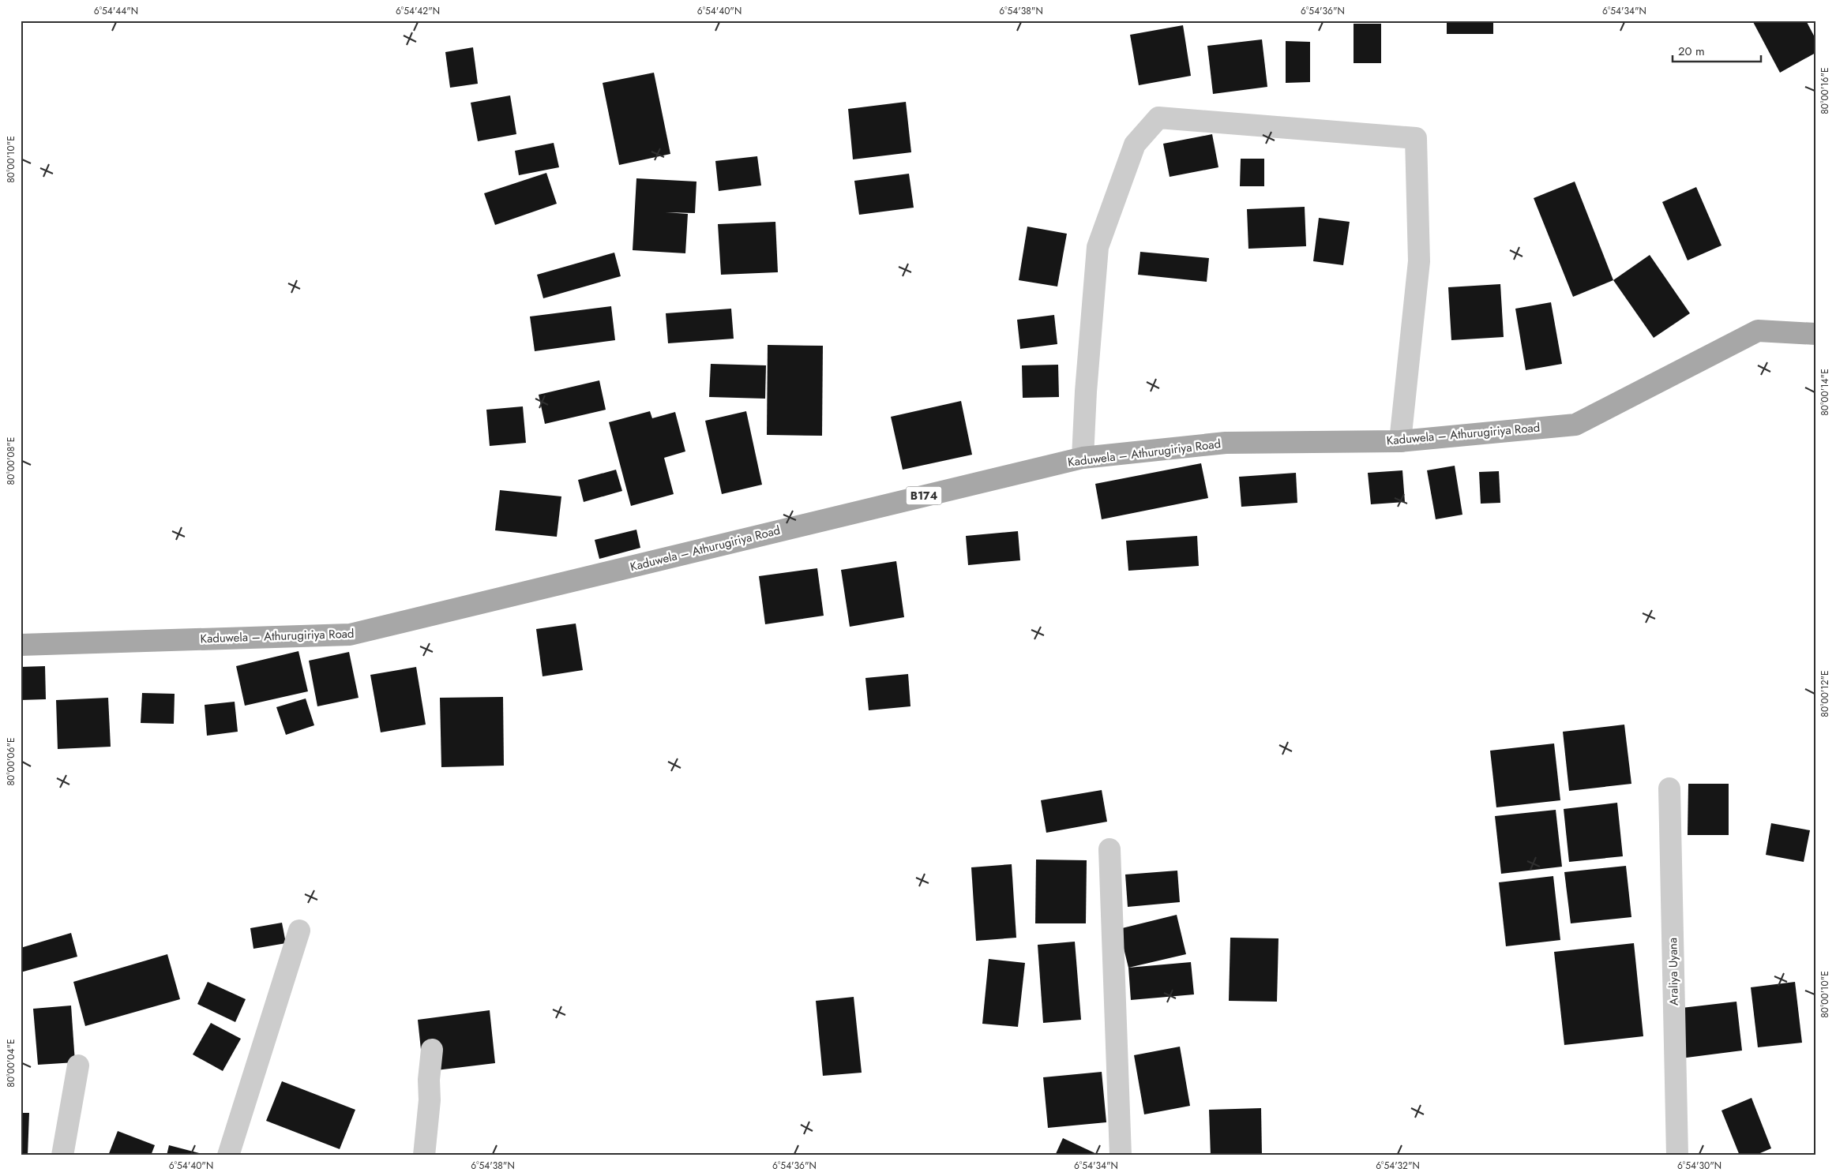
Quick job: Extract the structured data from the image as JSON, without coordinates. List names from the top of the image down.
{
  "streets": {
    "main road": ["Kaduwela – Athurugiriya Road", "B174"],
    "street": ["Araliya Uyana"]
  },
  "scale_bar": "20 m",
  "coordinates": [
    "6°54'44\"N",
    "6°54'42\"N",
    "6°54'40\"N",
    "6°54'38\"N",
    "6°54'36\"N",
    "6°54'34\"N",
    "80°00'16\"E",
    "80°00'10\"E",
    "80°00'14\"E",
    "80°00'08\"E",
    "80°00'12\"E",
    "80°00'06\"E",
    "80°00'04\"E",
    "6°54'32\"N",
    "6°54'30\"N"
  ]
}
